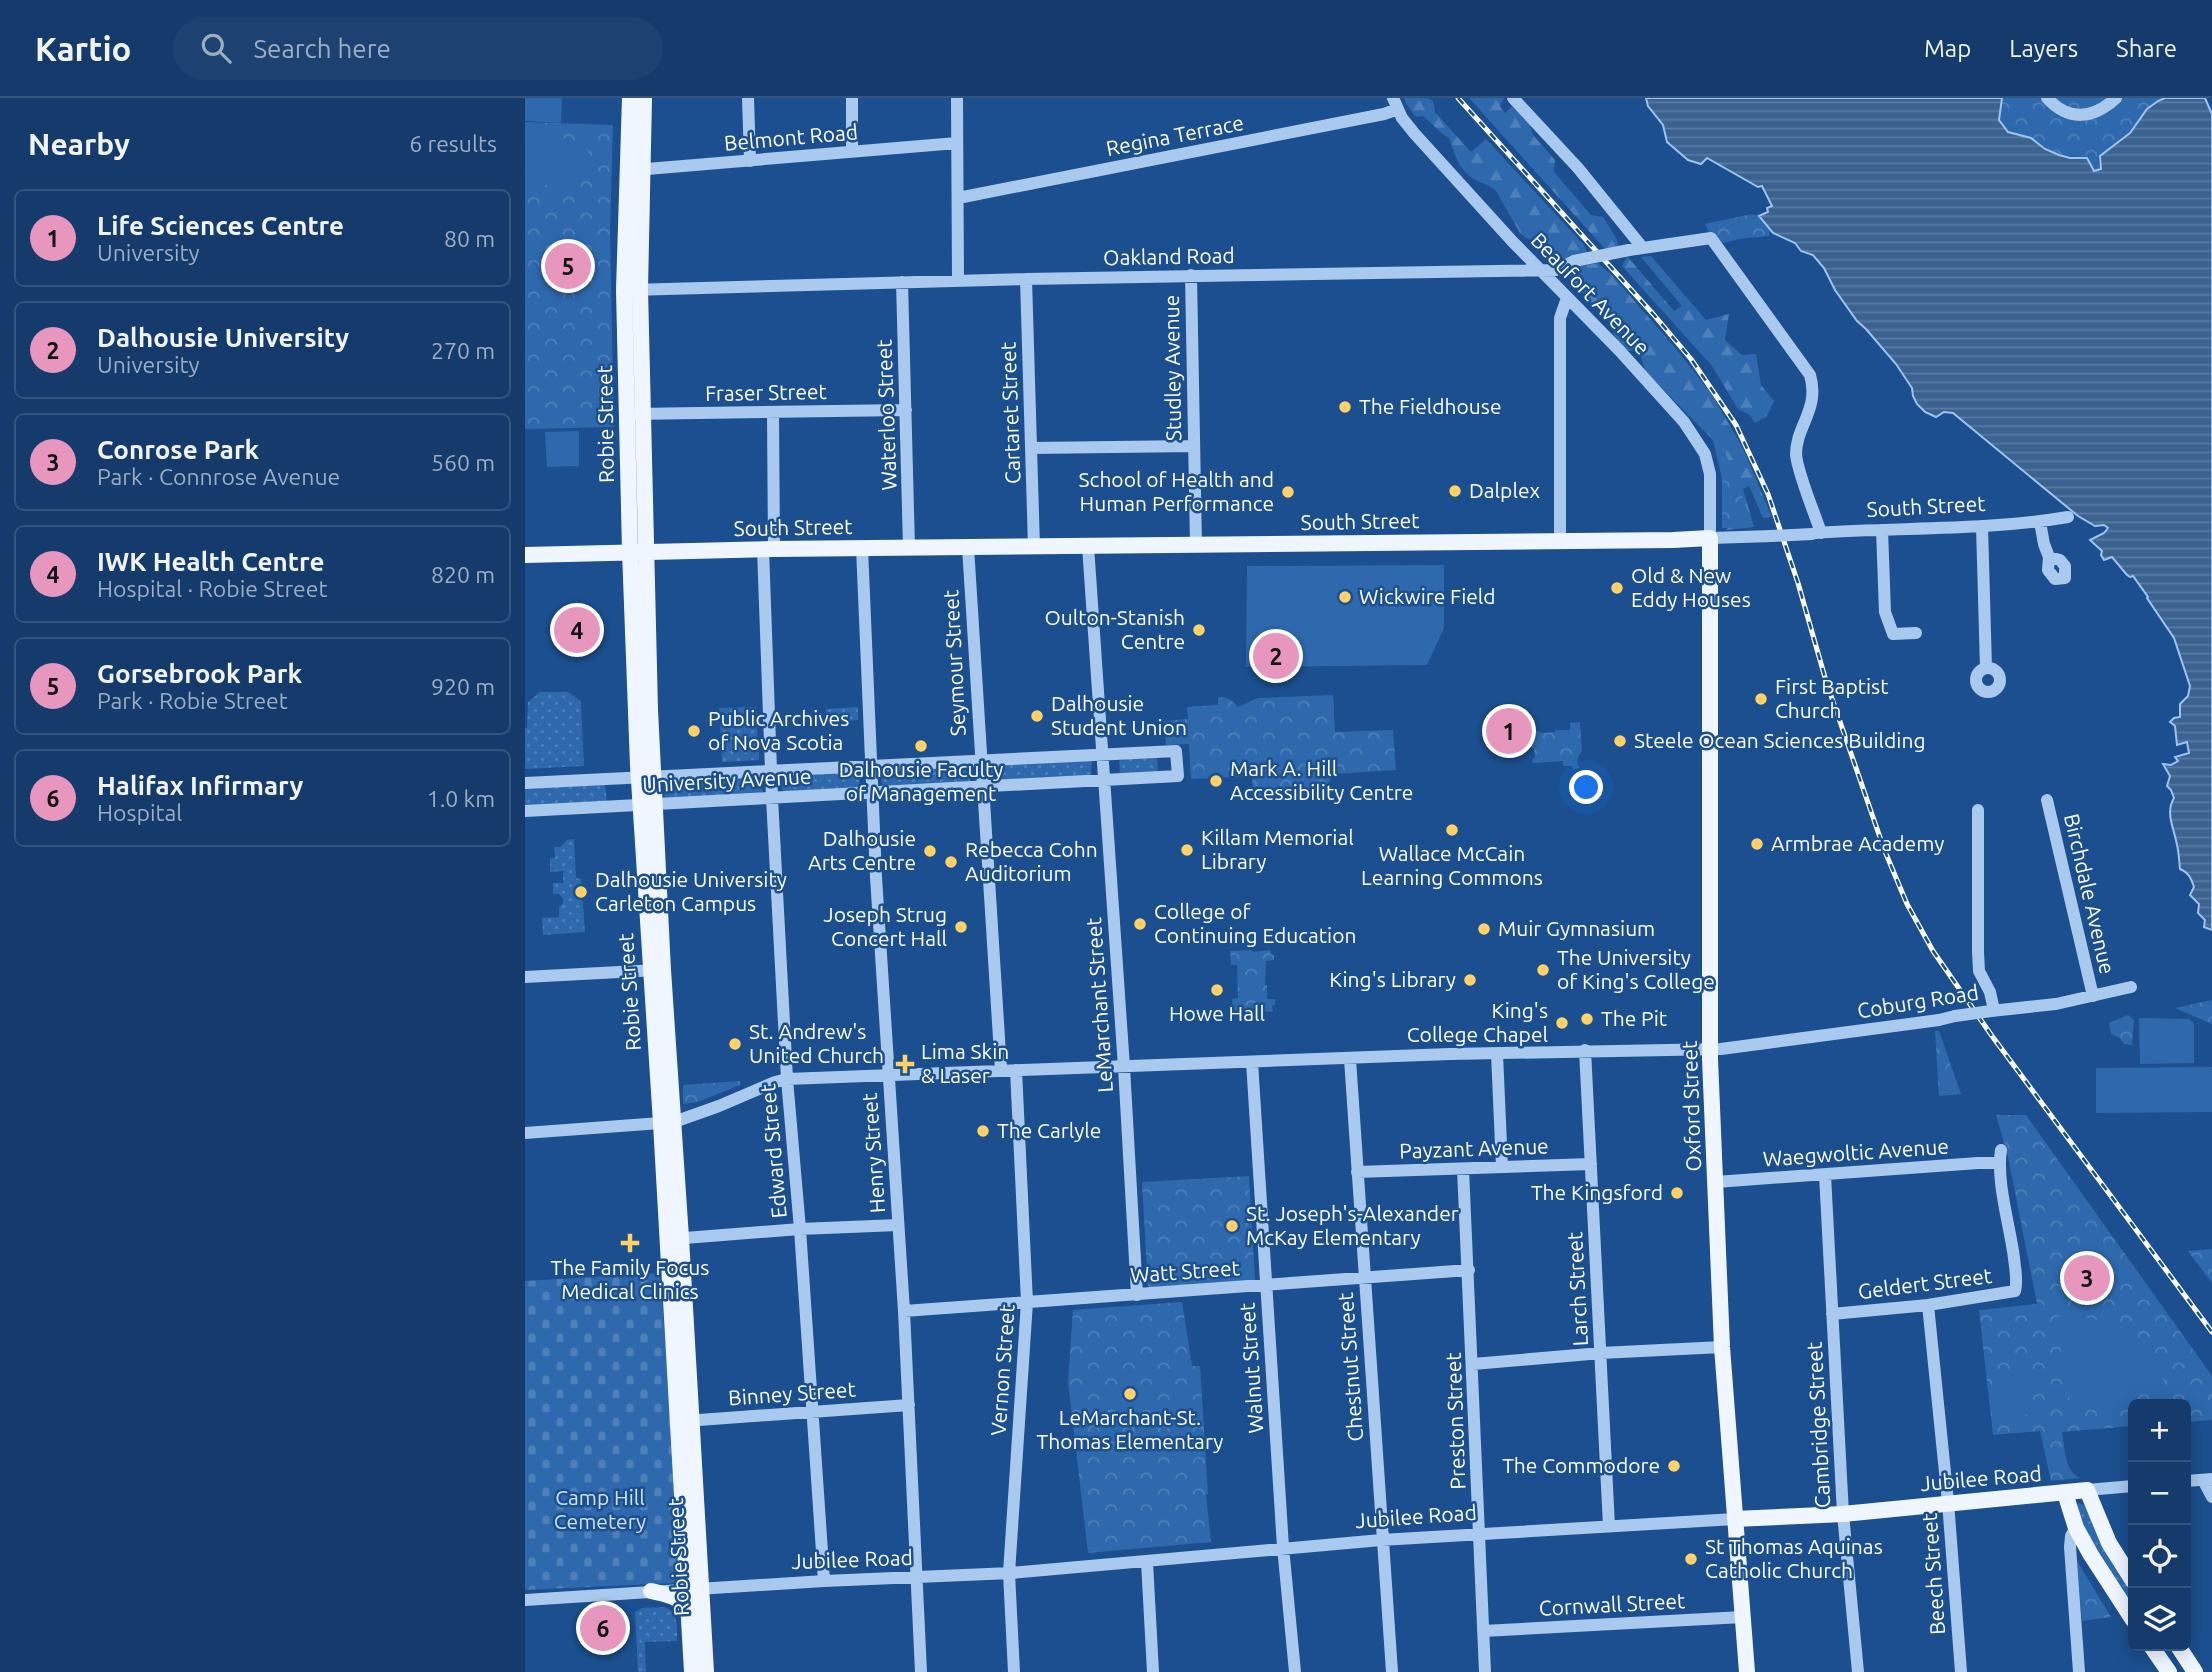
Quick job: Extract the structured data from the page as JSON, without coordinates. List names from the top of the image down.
{
  "streets": {
    "main road": [
      "Robie Street",
      "South Street",
      "Oxford Street",
      "Jubilee Road"
    ],
    "street": [
      "Regina Terrace",
      "Belmont Road",
      "Oakland Road",
      "Beaufort Avenue",
      "Studley Avenue",
      "Fraser Street",
      "Cartaret Street",
      "Waterloo Street",
      "Seymour Street",
      "University Avenue",
      "Birchdale Avenue",
      "Coburg Road",
      "LeMarchant Street",
      "Payzant Avenue",
      "Edward Street",
      "Henry Street",
      "Waegwoltic Avenue",
      "Watt Street",
      "Geldert Street",
      "Larch Street",
      "Chestnut Street",
      "Walnut Street",
      "Vernon Street",
      "Binney Street",
      "Preston Street",
      "Cambridge Street",
      "Beech Street",
      "Cornwall Street"
    ]
  },
  "crossings": [
    ["Regina Terrace", "Beaufort Avenue"],
    ["Belmont Road", "Robie Street"],
    ["Oakland Road", "Beaufort Avenue"],
    ["Oakland Road", "Studley Avenue"],
    ["Oakland Road", "Cartaret Street"],
    ["Oakland Road", "Waterloo Street"],
    ["Oakland Road", "Robie Street"],
    ["Oakland Road", "South Street"],
    ["Beaufort Avenue", "South Street"],
    ["Beaufort Avenue", "Oxford Street"],
    ["Studley Avenue", "South Street"],
    ["Fraser Street", "Waterloo Street"],
    ["Fraser Street", "Robie Street"],
    ["Fraser Street", "Edward Street"],
    ["Cartaret Street", "South Street"],
    ["Waterloo Street", "South Street"],
    ["Robie Street", "South Street"],
    ["Robie Street", "University Avenue"],
    ["Robie Street", "Coburg Road"],
    ["Robie Street", "Binney Street"],
    ["Robie Street", "Jubilee Road"],
    ["South Street", "Seymour Street"],
    ["South Street", "LeMarchant Street"],
    ["South Street", "Oxford Street"],
    ["South Street", "Edward Street"],
    ["South Street", "Henry Street"],
    ["Seymour Street", "University Avenue"],
    ["Seymour Street", "Coburg Road"],
    ["University Avenue", "LeMarchant Street"],
    ["University Avenue", "Edward Street"],
    ["University Avenue", "Henry Street"],
    ["Birchdale Avenue", "Coburg Road"],
    ["Coburg Road", "LeMarchant Street"],
    ["Coburg Road", "Oxford Street"],
    ["Coburg Road", "Edward Street"],
    ["Coburg Road", "Henry Street"],
    ["Coburg Road", "Larch Street"],
    ["Coburg Road", "Chestnut Street"],
    ["Coburg Road", "Walnut Street"],
    ["Coburg Road", "Vernon Street"],
    ["LeMarchant Street", "Watt Street"],
    ["Oxford Street", "Waegwoltic Avenue"],
    ["Oxford Street", "Jubilee Road"],
    ["Oxford Street", "Cornwall Street"],
    ["Payzant Avenue", "Larch Street"],
    ["Payzant Avenue", "Chestnut Street"],
    ["Payzant Avenue", "Preston Street"],
    ["Edward Street", "Binney Street"],
    ["Edward Street", "Jubilee Road"],
    ["Henry Street", "Watt Street"],
    ["Henry Street", "Binney Street"],
    ["Henry Street", "Jubilee Road"],
    ["Waegwoltic Avenue", "Geldert Street"],
    ["Waegwoltic Avenue", "Cambridge Street"],
    ["Watt Street", "Chestnut Street"],
    ["Watt Street", "Walnut Street"],
    ["Watt Street", "Vernon Street"],
    ["Watt Street", "Preston Street"],
    ["Geldert Street", "Cambridge Street"],
    ["Geldert Street", "Beech Street"],
    ["Larch Street", "Jubilee Road"],
    ["Chestnut Street", "Jubilee Road"],
    ["Walnut Street", "Jubilee Road"],
    ["Vernon Street", "Jubilee Road"],
    ["Preston Street", "Jubilee Road"],
    ["Preston Street", "Cornwall Street"],
    ["Cambridge Street", "Jubilee Road"],
    ["Jubilee Road", "Beech Street"]
  ],
  "parks": ["Camp Hill Cemetery"],
  "places": {
    "other": [
      "The Fieldhouse",
      "Dalplex",
      "School of Health and Human Performance",
      "Old & New Eddy Houses",
      "Wickwire Field",
      "Oulton-Stanish Centre",
      "First Baptist Church",
      "Dalhousie Student Union",
      "Public Archives of Nova Scotia",
      "Steele Ocean Sciences Building",
      "Dalhousie Faculty of Management",
      "Mark A. Hill Accessibility Centre",
      "Wallace McCain Learning Commons",
      "Armbrae Academy",
      "Killam Memorial Library",
      "Dalhousie Arts Centre",
      "Rebecca Cohn Auditorium",
      "Dalhousie University Carleton Campus",
      "College of Continuing Education",
      "Joseph Strug Concert Hall",
      "Muir Gymnasium",
      "The University of King's College",
      "King's Library",
      "Howe Hall",
      "The Pit",
      "King's College Chapel",
      "St. Andrew's United Church",
      "The Carlyle",
      "The Kingsford",
      "St. Joseph's-Alexander McKay Elementary",
      "LeMarchant-St. Thomas Elementary",
      "The Commodore",
      "St Thomas Aquinas Catholic Church"
    ],
    "health": ["Lima Skin & Laser", "The Family Focus Medical Clinics"]
  },
  "page": {
    "header": "Kartio",
    "search": "Search here",
    "nav": ["Map", "Layers", "Share"],
    "heading": ["Nearby", "6 results"],
    "list": [
      {
        "mark": "1",
        "name": "Life Sciences Centre",
        "note": "University",
        "value": "80 m"
      },
      {
        "mark": "2",
        "name": "Dalhousie University",
        "note": "University",
        "value": "270 m"
      },
      {
        "mark": "3",
        "name": "Conrose Park",
        "note": "Park · Connrose Avenue",
        "value": "560 m"
      },
      {
        "mark": "4",
        "name": "IWK Health Centre",
        "note": "Hospital · Robie Street",
        "value": "820 m"
      },
      {
        "mark": "5",
        "name": "Gorsebrook Park",
        "note": "Park · Robie Street",
        "value": "920 m"
      },
      {
        "mark": "6",
        "name": "Halifax Infirmary",
        "note": "Hospital",
        "value": "1.0 km"
      }
    ],
    "pins": [
      "5",
      "4",
      "2",
      "1",
      "3",
      "6"
    ],
    "map_buttons": ["+", "−"]
  }
}
